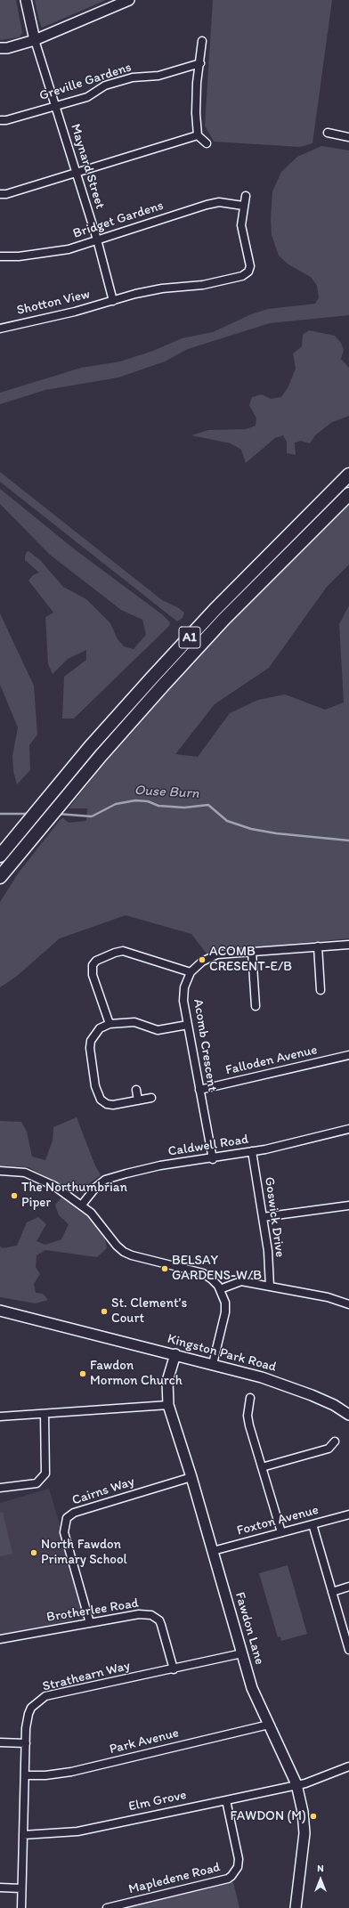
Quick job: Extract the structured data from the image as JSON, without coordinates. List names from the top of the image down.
{
  "streets": {
    "highway": ["A1"],
    "street": [
      "Greville Gardens",
      "Maynard Street",
      "Bridget Gardens",
      "Shotton View",
      "Acomb Crescent",
      "Falloden Avenue",
      "Caldwell Road",
      "Goswick Drive",
      "Kingston Park Road",
      "Cairns Way",
      "Foxton Avenue",
      "Brotherlee Road",
      "Fawdon Lane",
      "Strathearn Way",
      "Park Avenue",
      "Elm Grove",
      "Mapledene Road"
    ]
  },
  "crossings": [
    ["Greville Gardens", "Maynard Street"],
    ["Maynard Street", "Bridget Gardens"],
    ["Maynard Street", "Shotton View"],
    ["Acomb Crescent", "Falloden Avenue"],
    ["Acomb Crescent", "Caldwell Road"],
    ["Caldwell Road", "Goswick Drive"],
    ["Kingston Park Road", "Fawdon Lane"],
    ["Cairns Way", "Brotherlee Road"],
    ["Cairns Way", "Fawdon Lane"],
    ["Foxton Avenue", "Fawdon Lane"],
    ["Brotherlee Road", "Strathearn Way"],
    ["Fawdon Lane", "Strathearn Way"],
    ["Fawdon Lane", "Park Avenue"],
    ["Fawdon Lane", "Elm Grove"],
    ["Strathearn Way", "Park Avenue"],
    ["Strathearn Way", "Elm Grove"],
    ["Elm Grove", "Mapledene Road"]
  ],
  "water": ["Ouse Burn"],
  "places": [
    "ACOMB CRESENT-E/B",
    "The Northumbrian Piper",
    "BELSAY GARDENS-W/B",
    "St. Clement’s Court",
    "Fawdon Mormon Church",
    "North Fawdon Primary School",
    "FAWDON (M)"
  ],
  "north": "top"
}
